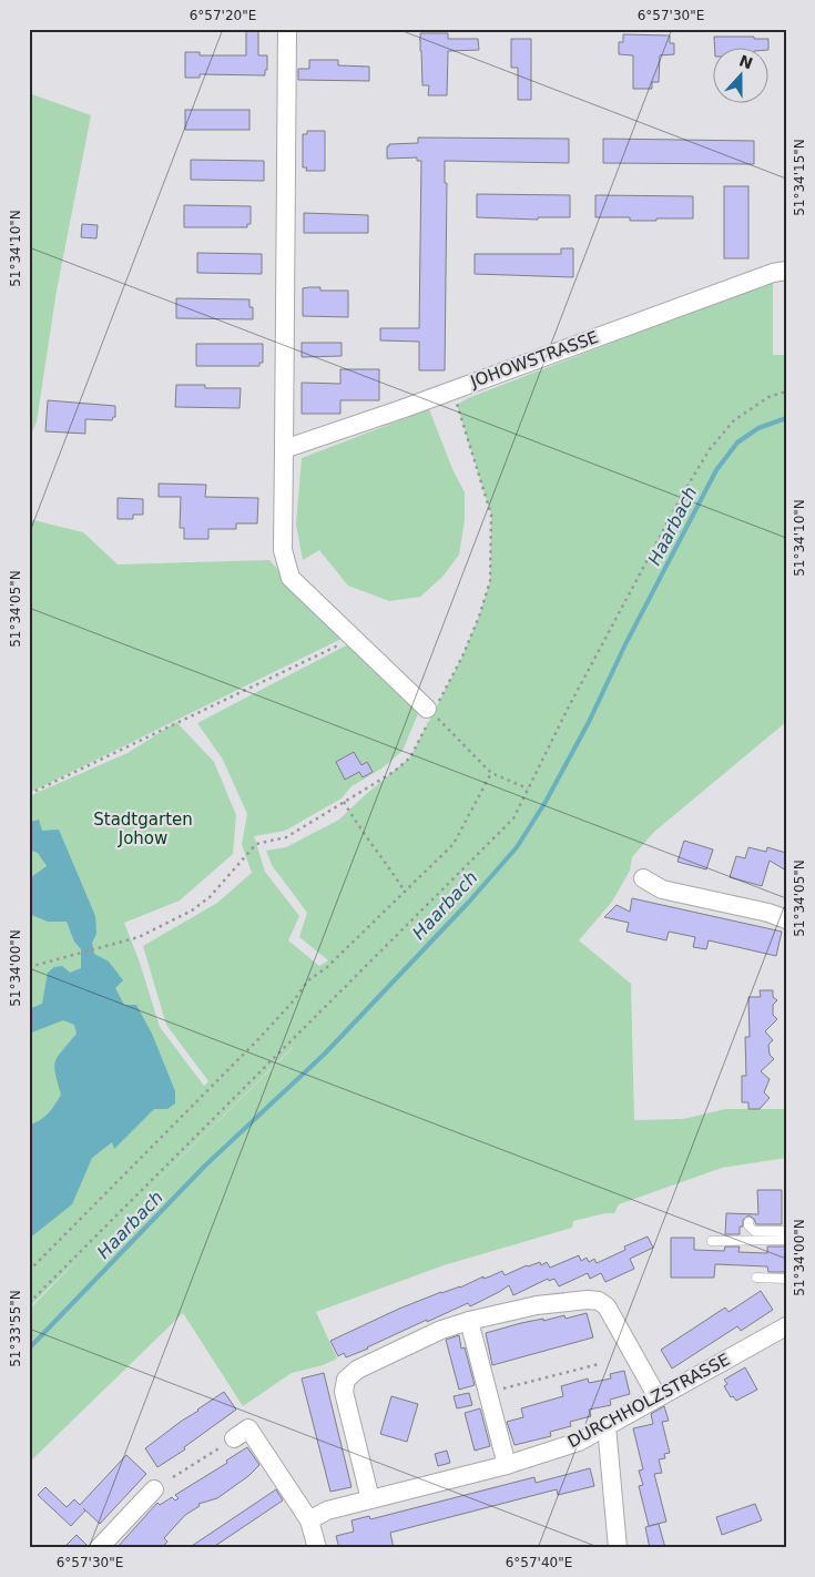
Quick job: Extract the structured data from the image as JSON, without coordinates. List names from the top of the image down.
{
  "streets": {
    "street": ["JOHOWSTRASSE", "DURCHHOLZSTRASSE"]
  },
  "water": ["Haarbach"],
  "parks": ["Stadtgarten Johow"],
  "north": "top",
  "coordinates": [
    "6°57'20\"E",
    "6°57'30\"E",
    "51°34'15\"N",
    "51°34'10\"N",
    "51°34'05\"N",
    "51°34'00\"N",
    "51°33'55\"N",
    "6°57'40\"E"
  ]
}
